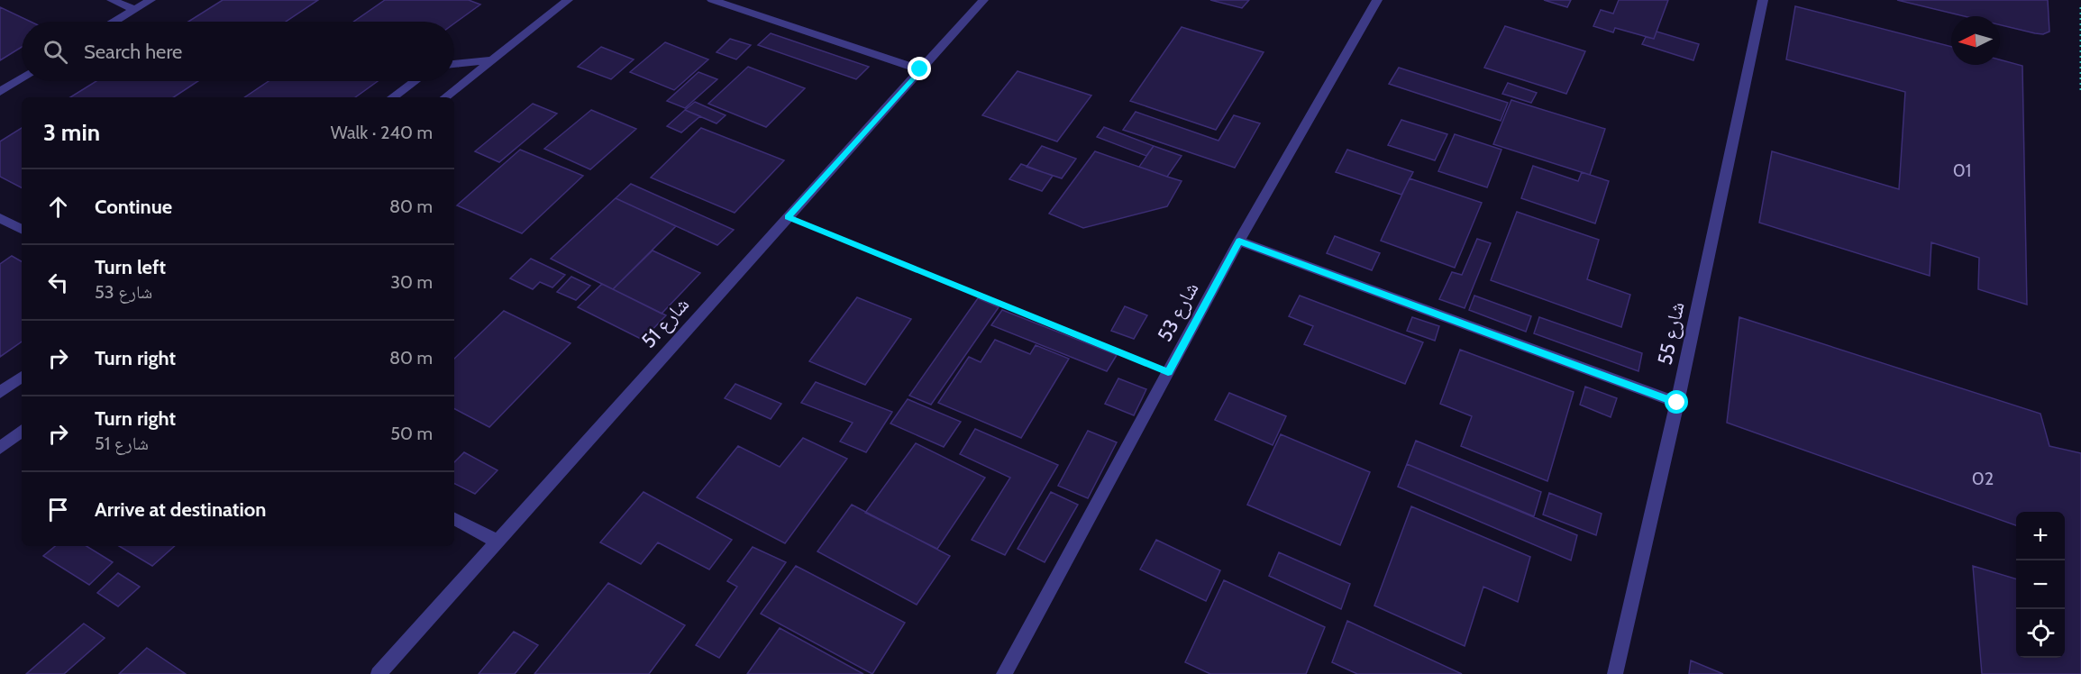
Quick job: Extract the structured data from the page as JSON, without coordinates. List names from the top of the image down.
{
  "streets": {
    "street": ["شارع 53", "شارع 51", "شارع 55"]
  },
  "house_numbers": ["01", "02"],
  "north": "left",
  "page": {
    "search": "Search here",
    "heading": ["3 min", "Walk · 240 m"],
    "list": [
      ["Continue", "80 m"],
      ["Turn left", "شارع 53", "30 m"],
      ["Turn right", "80 m"],
      ["Turn right", "شارع 51", "50 m"],
      "Arrive at destination"
    ],
    "map_buttons": ["+", "−"]
  }
}
